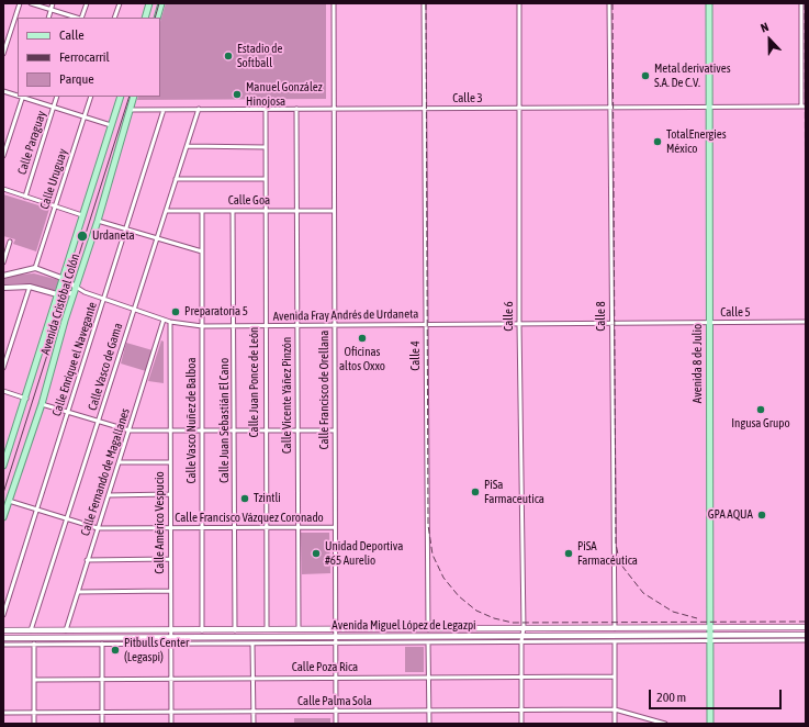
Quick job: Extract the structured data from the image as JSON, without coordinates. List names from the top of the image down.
{
  "streets": {
    "main road": ["Avenida Cristóbal Colón", "Avenida 8 de Julio", "Avenida Miguel López de Legazpi"],
    "street": [
      "Calle 3",
      "Calle Paraguay",
      "Calle Uruguay",
      "Calle Goa",
      "Calle 5",
      "Avenida Fray Andrés de Urdaneta",
      "Calle 6",
      "Calle 8",
      "Calle 4",
      "Calle Enrique el Navegante",
      "Calle Vasco de Gama",
      "Calle Juan Ponce de León",
      "Calle Francisco de Orellana",
      "Calle Vicente Yáñez Pinzón",
      "Calle Vasco Nuñez de Balboa",
      "Calle Juan Sebastián El Cano",
      "Calle Fernando de Magallanes",
      "Calle Francisco Vázquez Coronado",
      "Calle Américo Vespucio",
      "Calle Poza Rica",
      "Calle Palma Sola"
    ]
  },
  "crossings": [
    ["Calle 3", "Avenida Cristóbal Colón"],
    ["Calle 3", "Calle 6"],
    ["Calle 3", "Calle 8"],
    ["Calle 3", "Calle 4"],
    ["Calle 3", "Calle Enrique el Navegante"],
    ["Calle 3", "Avenida 8 de Julio"],
    ["Calle 3", "Calle Vasco de Gama"],
    ["Calle 3", "Calle Juan Ponce de León"],
    ["Calle 3", "Calle Francisco de Orellana"],
    ["Calle 3", "Calle Vicente Yáñez Pinzón"],
    ["Calle Uruguay", "Avenida Fray Andrés de Urdaneta"],
    ["Calle Goa", "Calle Vasco de Gama"],
    ["Calle Goa", "Calle Juan Ponce de León"],
    ["Calle Goa", "Calle Francisco de Orellana"],
    ["Calle Goa", "Calle Vicente Yáñez Pinzón"],
    ["Calle Goa", "Calle Vasco Nuñez de Balboa"],
    ["Calle Goa", "Calle Juan Sebastián El Cano"],
    ["Avenida Cristóbal Colón", "Avenida Fray Andrés de Urdaneta"],
    ["Avenida Cristóbal Colón", "Calle Francisco Vázquez Coronado"],
    ["Calle 5", "Avenida Fray Andrés de Urdaneta"],
    ["Calle 5", "Calle 8"],
    ["Calle 5", "Avenida 8 de Julio"],
    ["Avenida Fray Andrés de Urdaneta", "Calle 6"],
    ["Avenida Fray Andrés de Urdaneta", "Calle 8"],
    ["Avenida Fray Andrés de Urdaneta", "Calle 4"],
    ["Avenida Fray Andrés de Urdaneta", "Calle Enrique el Navegante"],
    ["Avenida Fray Andrés de Urdaneta", "Calle Vasco de Gama"],
    ["Avenida Fray Andrés de Urdaneta", "Calle Juan Ponce de León"],
    ["Avenida Fray Andrés de Urdaneta", "Calle Francisco de Orellana"],
    ["Avenida Fray Andrés de Urdaneta", "Calle Vicente Yáñez Pinzón"],
    ["Avenida Fray Andrés de Urdaneta", "Calle Vasco Nuñez de Balboa"],
    ["Avenida Fray Andrés de Urdaneta", "Calle Juan Sebastián El Cano"],
    ["Avenida Fray Andrés de Urdaneta", "Calle Fernando de Magallanes"],
    ["Avenida Fray Andrés de Urdaneta", "Calle Américo Vespucio"],
    ["Calle 6", "Avenida Miguel López de Legazpi"],
    ["Calle 6", "Calle Poza Rica"],
    ["Calle 6", "Calle Palma Sola"],
    ["Calle 8", "Avenida Miguel López de Legazpi"],
    ["Calle 4", "Avenida Miguel López de Legazpi"],
    ["Calle Enrique el Navegante", "Calle Francisco Vázquez Coronado"],
    ["Avenida 8 de Julio", "Avenida Miguel López de Legazpi"],
    ["Calle Vasco de Gama", "Calle Francisco Vázquez Coronado"],
    ["Calle Vasco de Gama", "Avenida Miguel López de Legazpi"],
    ["Calle Juan Ponce de León", "Calle Francisco Vázquez Coronado"],
    ["Calle Juan Ponce de León", "Avenida Miguel López de Legazpi"],
    ["Calle Francisco de Orellana", "Calle Francisco Vázquez Coronado"],
    ["Calle Francisco de Orellana", "Avenida Miguel López de Legazpi"],
    ["Calle Francisco de Orellana", "Calle Poza Rica"],
    ["Calle Francisco de Orellana", "Calle Palma Sola"],
    ["Calle Vicente Yáñez Pinzón", "Calle Francisco Vázquez Coronado"],
    ["Calle Vicente Yáñez Pinzón", "Avenida Miguel López de Legazpi"],
    ["Calle Vasco Nuñez de Balboa", "Calle Francisco Vázquez Coronado"],
    ["Calle Vasco Nuñez de Balboa", "Avenida Miguel López de Legazpi"],
    ["Calle Juan Sebastián El Cano", "Calle Francisco Vázquez Coronado"],
    ["Calle Juan Sebastián El Cano", "Avenida Miguel López de Legazpi"],
    ["Calle Fernando de Magallanes", "Calle Francisco Vázquez Coronado"],
    ["Calle Fernando de Magallanes", "Avenida Miguel López de Legazpi"],
    ["Calle Francisco Vázquez Coronado", "Calle Américo Vespucio"],
    ["Calle Américo Vespucio", "Avenida Miguel López de Legazpi"],
    ["Calle Américo Vespucio", "Calle Poza Rica"],
    ["Calle Américo Vespucio", "Calle Palma Sola"]
  ],
  "places": [
    "Estadio de Softball",
    "Metal derivatives S.A. De C.V.",
    "Manuel González Hinojosa",
    "TotalEnergies México",
    "Urdaneta",
    "Preparatoria 5",
    "Oficinas altos Oxxo",
    "Ingusa Grupo",
    "PiSa Farmaceutica",
    "Tzintli",
    "GPA AQUA",
    "Unidad Deportiva #65 Aurelio",
    "PiSA Farmacéutica",
    "Pitbulls Center (Legaspi)"
  ],
  "legend": ["Calle", "Ferrocarril", "Parque"],
  "scale_bar": "200 m",
  "north": "top"
}
